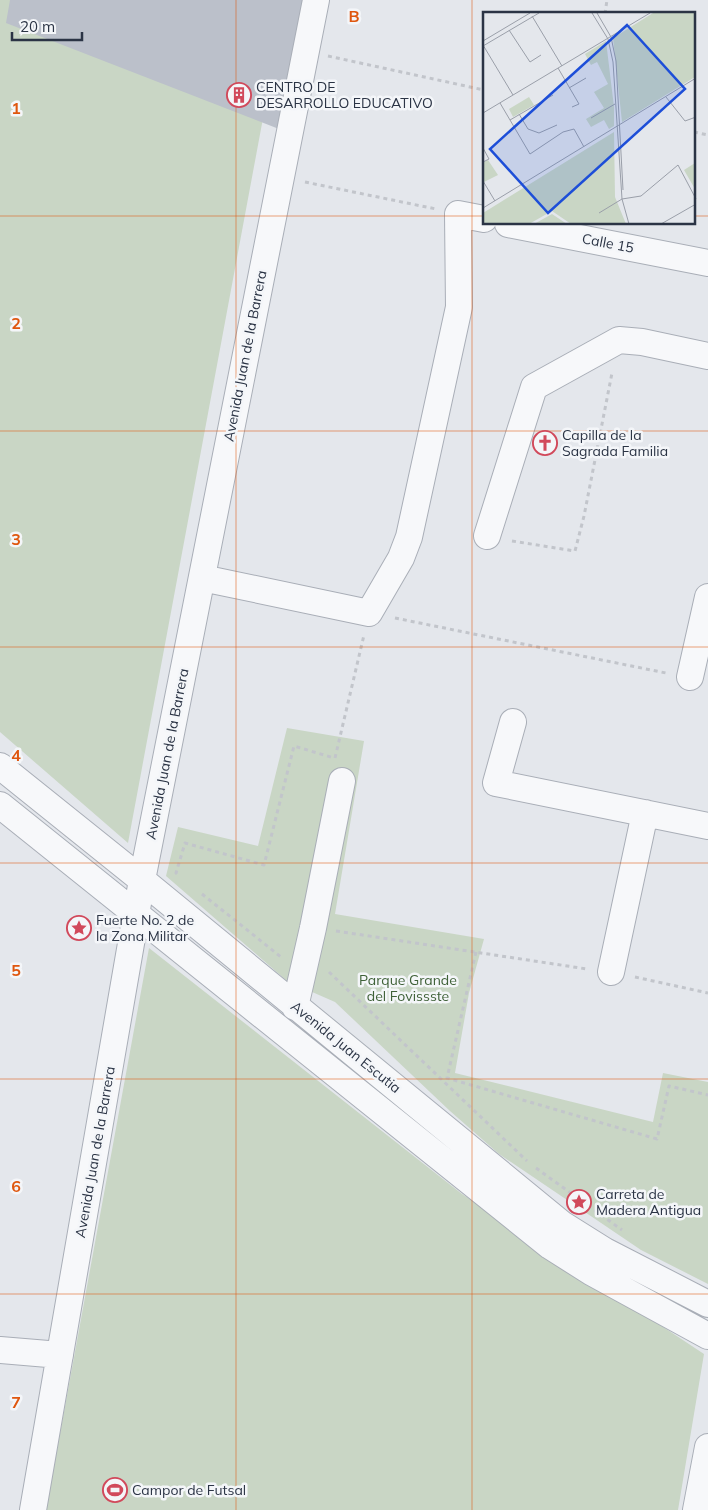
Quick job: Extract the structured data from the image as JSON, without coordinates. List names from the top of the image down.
{
  "streets": {
    "street": ["Calle 15", "Avenida Juan de la Barrera", "Avenida Juan Escutia"]
  },
  "crossings": [
    ["Avenida Juan de la Barrera", "Avenida Juan Escutia"]
  ],
  "parks": ["Parque Grande del Fovissste"],
  "places": {
    "building": ["CENTRO DE DESARROLLO EDUCATIVO"],
    "church": ["Capilla de la Sagrada Familia"],
    "place": ["Fuerte No. 2 de la Zona Militar", "Carreta de Madera Antigua"],
    "sports": ["Campor de Futsal"]
  },
  "scale_bar": "20 m",
  "grid": {
    "columns": ["B"],
    "rows": [
      "1",
      "2",
      "3",
      "4",
      "5",
      "6",
      "7"
    ]
  }
}
